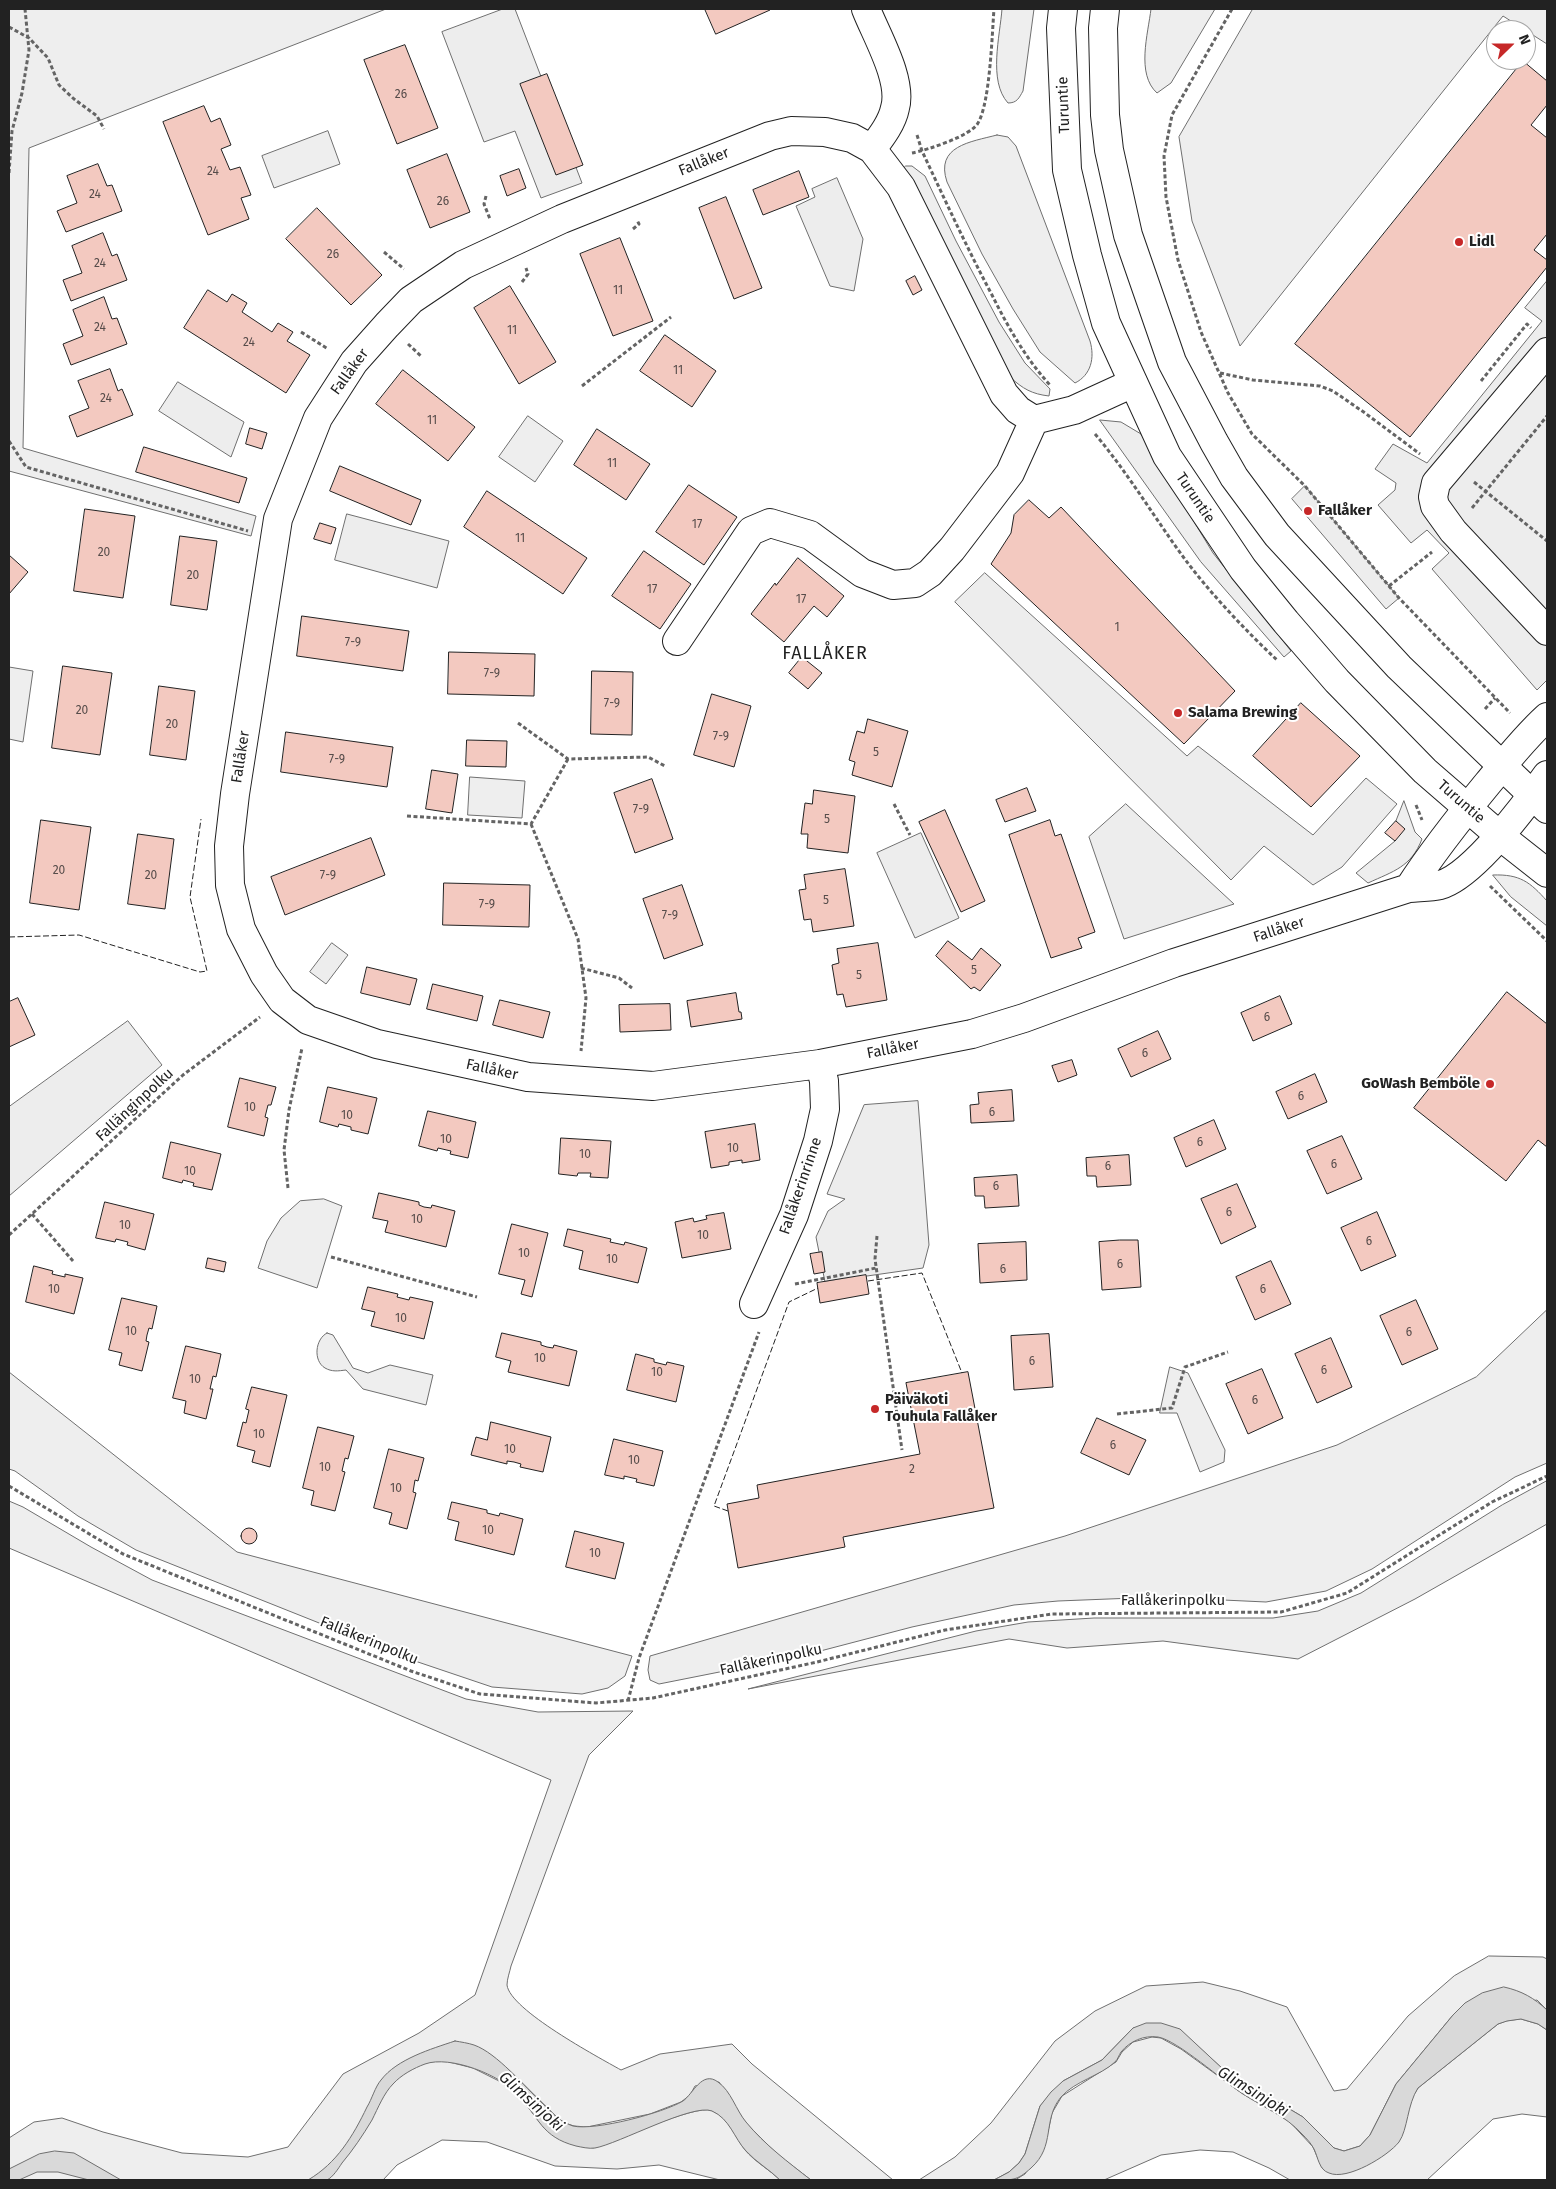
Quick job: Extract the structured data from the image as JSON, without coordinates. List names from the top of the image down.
{
  "streets": {
    "street": ["Turuntie", "Fallåker", "Fallåkerinrinne"],
    "path": ["Fallänginpolku", "Fallåkerinpolku"]
  },
  "crossings": [
    ["Turuntie", "Fallåker"],
    ["Fallåker", "Fallänginpolku"],
    ["Fallåker", "Fallåkerinrinne"]
  ],
  "districts": ["FALLÅKER"],
  "water": ["Glimsinjoki"],
  "places": [
    "Lidl",
    "Fallåker",
    "Salama Brewing",
    "GoWash Bemböle",
    "Päiväkoti Touhula Fallåker"
  ],
  "house_numbers": [
    "26",
    "24",
    "24",
    "26",
    "26",
    "24",
    "11",
    "24",
    "11",
    "24",
    "11",
    "24",
    "11",
    "11",
    "17",
    "11",
    "20",
    "20",
    "17",
    "17",
    "1",
    "7-9",
    "7-9",
    "7-9",
    "20",
    "20",
    "7-9",
    "5",
    "7-9",
    "7-9",
    "5",
    "20",
    "20",
    "7-9",
    "5",
    "7-9",
    "7-9",
    "5",
    "5",
    "6",
    "6",
    "6",
    "10",
    "6",
    "10",
    "10",
    "6",
    "10",
    "10",
    "6",
    "6",
    "10",
    "6",
    "6",
    "10",
    "10",
    "10",
    "6",
    "10",
    "10",
    "6",
    "6",
    "10",
    "6",
    "10",
    "10",
    "6",
    "10",
    "6",
    "6",
    "10",
    "10",
    "6",
    "10",
    "6",
    "10",
    "10",
    "10",
    "2",
    "10",
    "10",
    "10"
  ],
  "north": "right"
}
